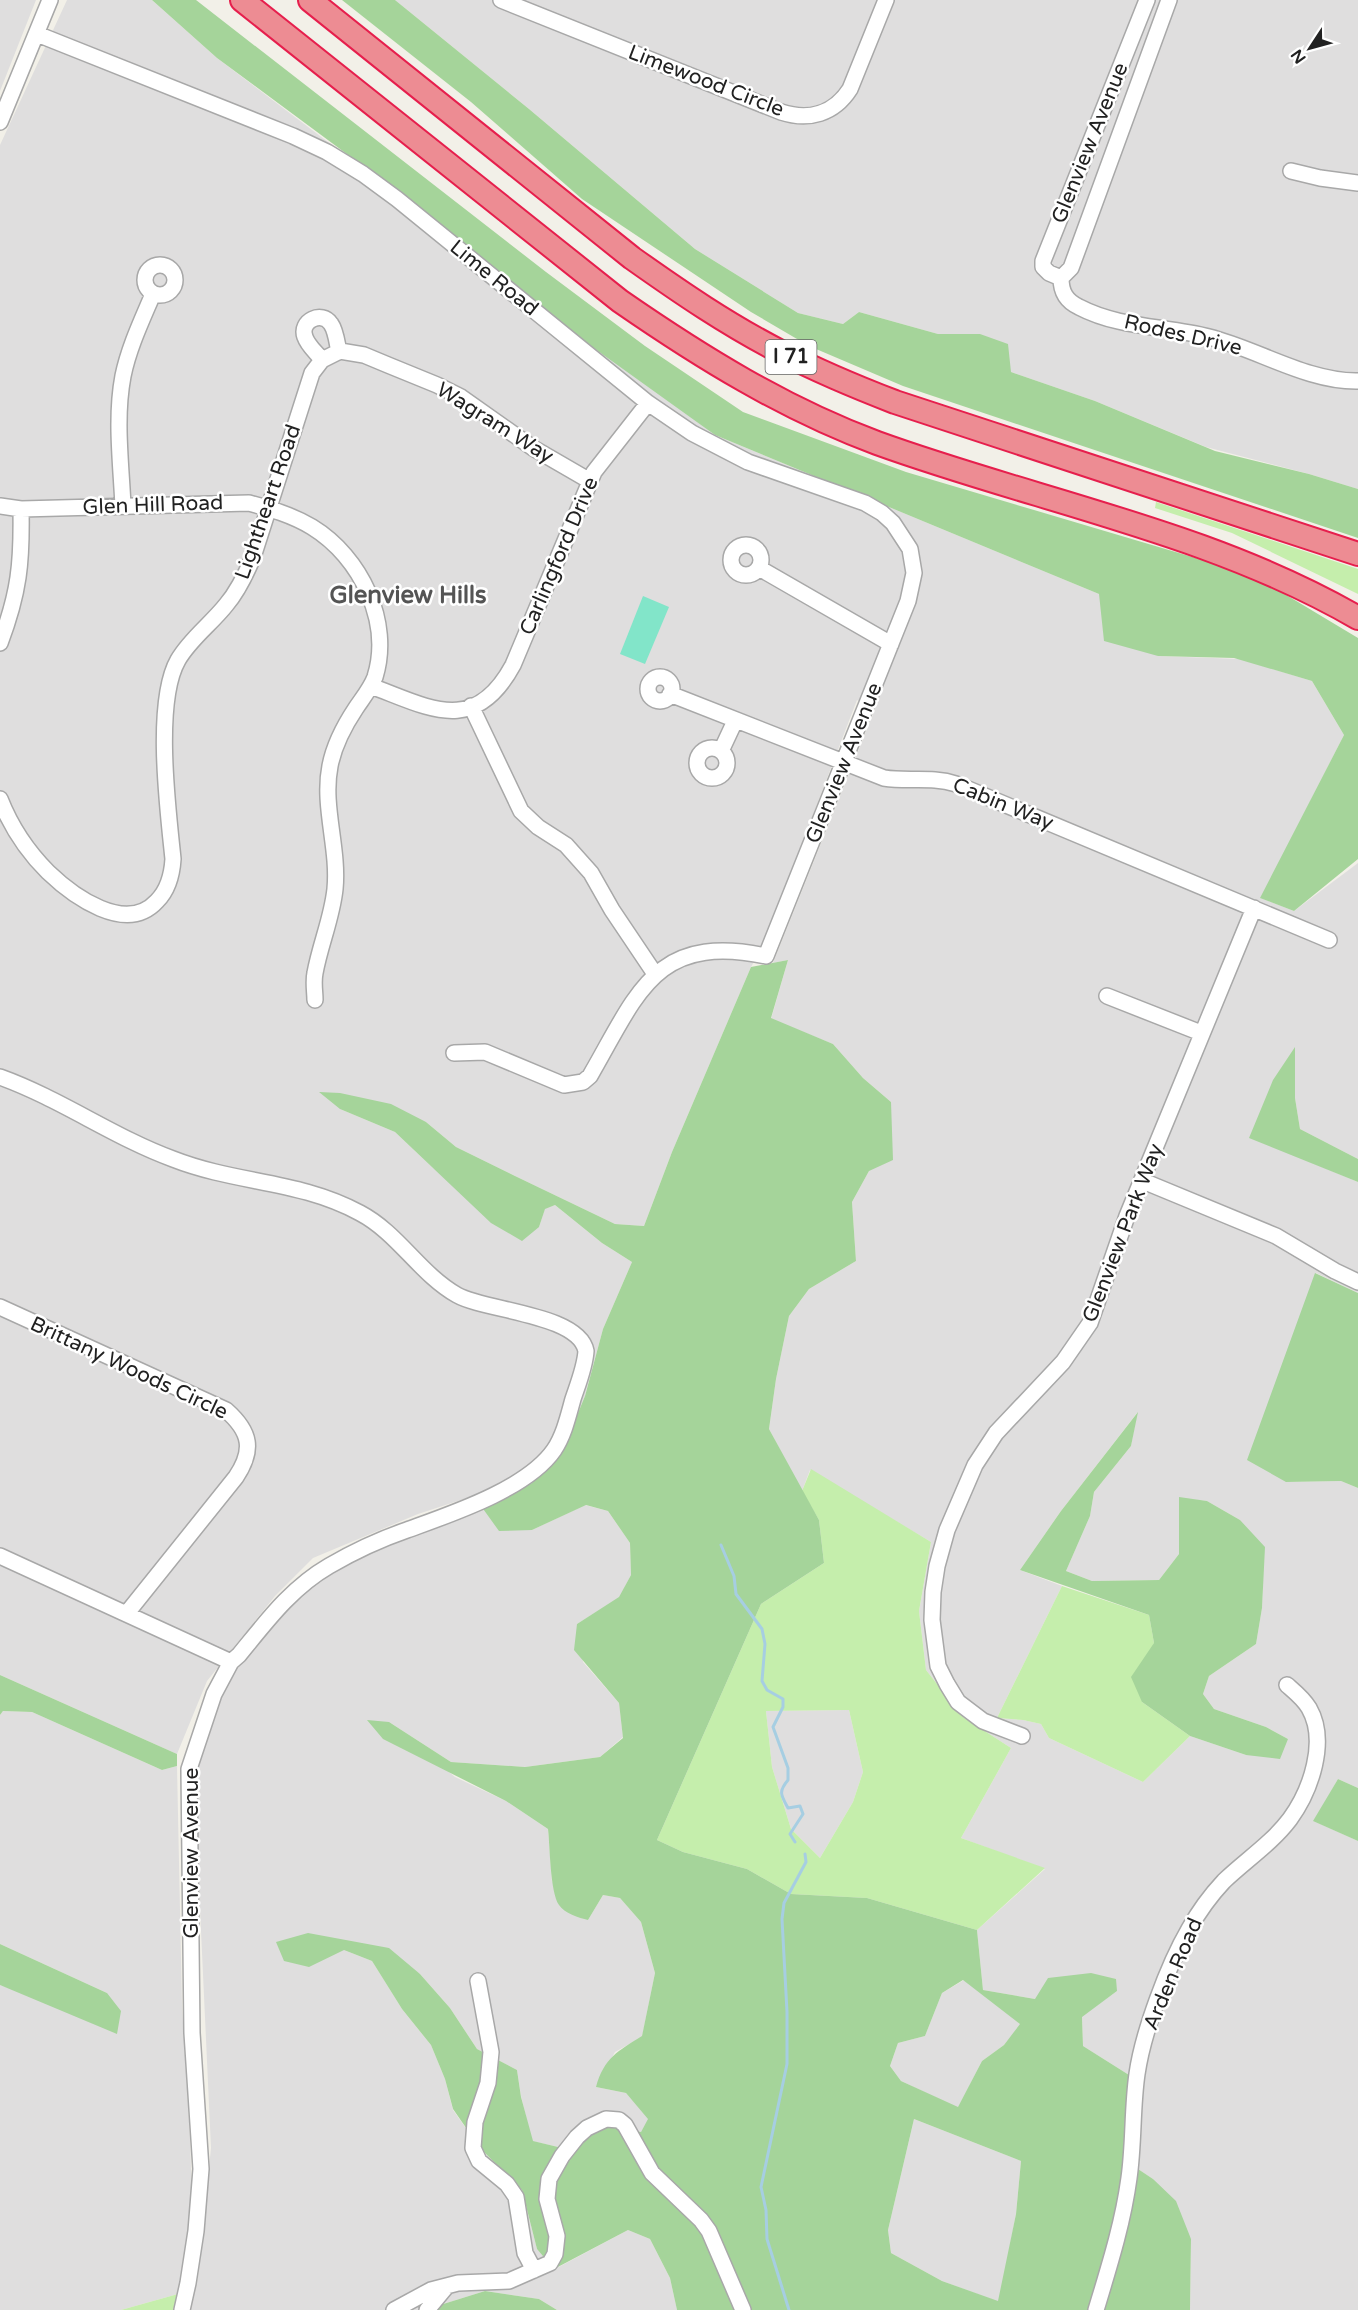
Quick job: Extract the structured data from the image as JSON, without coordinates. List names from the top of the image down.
{
  "streets": {
    "highway": ["I 71"],
    "street": [
      "Limewood Circle",
      "Glenview Avenue",
      "Lime Road",
      "Rodes Drive",
      "Wagram Way",
      "Lightheart Road",
      "Glen Hill Road",
      "Carlingford Drive",
      "Cabin Way",
      "Glenview Park Way",
      "Brittany Woods Circle",
      "Arden Road"
    ]
  },
  "crossings": [
    ["Glenview Avenue", "Lime Road"],
    ["Glenview Avenue", "Rodes Drive"],
    ["Glenview Avenue", "Cabin Way"],
    ["Lime Road", "Carlingford Drive"],
    ["Wagram Way", "Lightheart Road"],
    ["Wagram Way", "Carlingford Drive"],
    ["Lightheart Road", "Glen Hill Road"],
    ["Cabin Way", "Glenview Park Way"]
  ],
  "districts": ["Glenview Hills"],
  "north": "bottom left"
}
